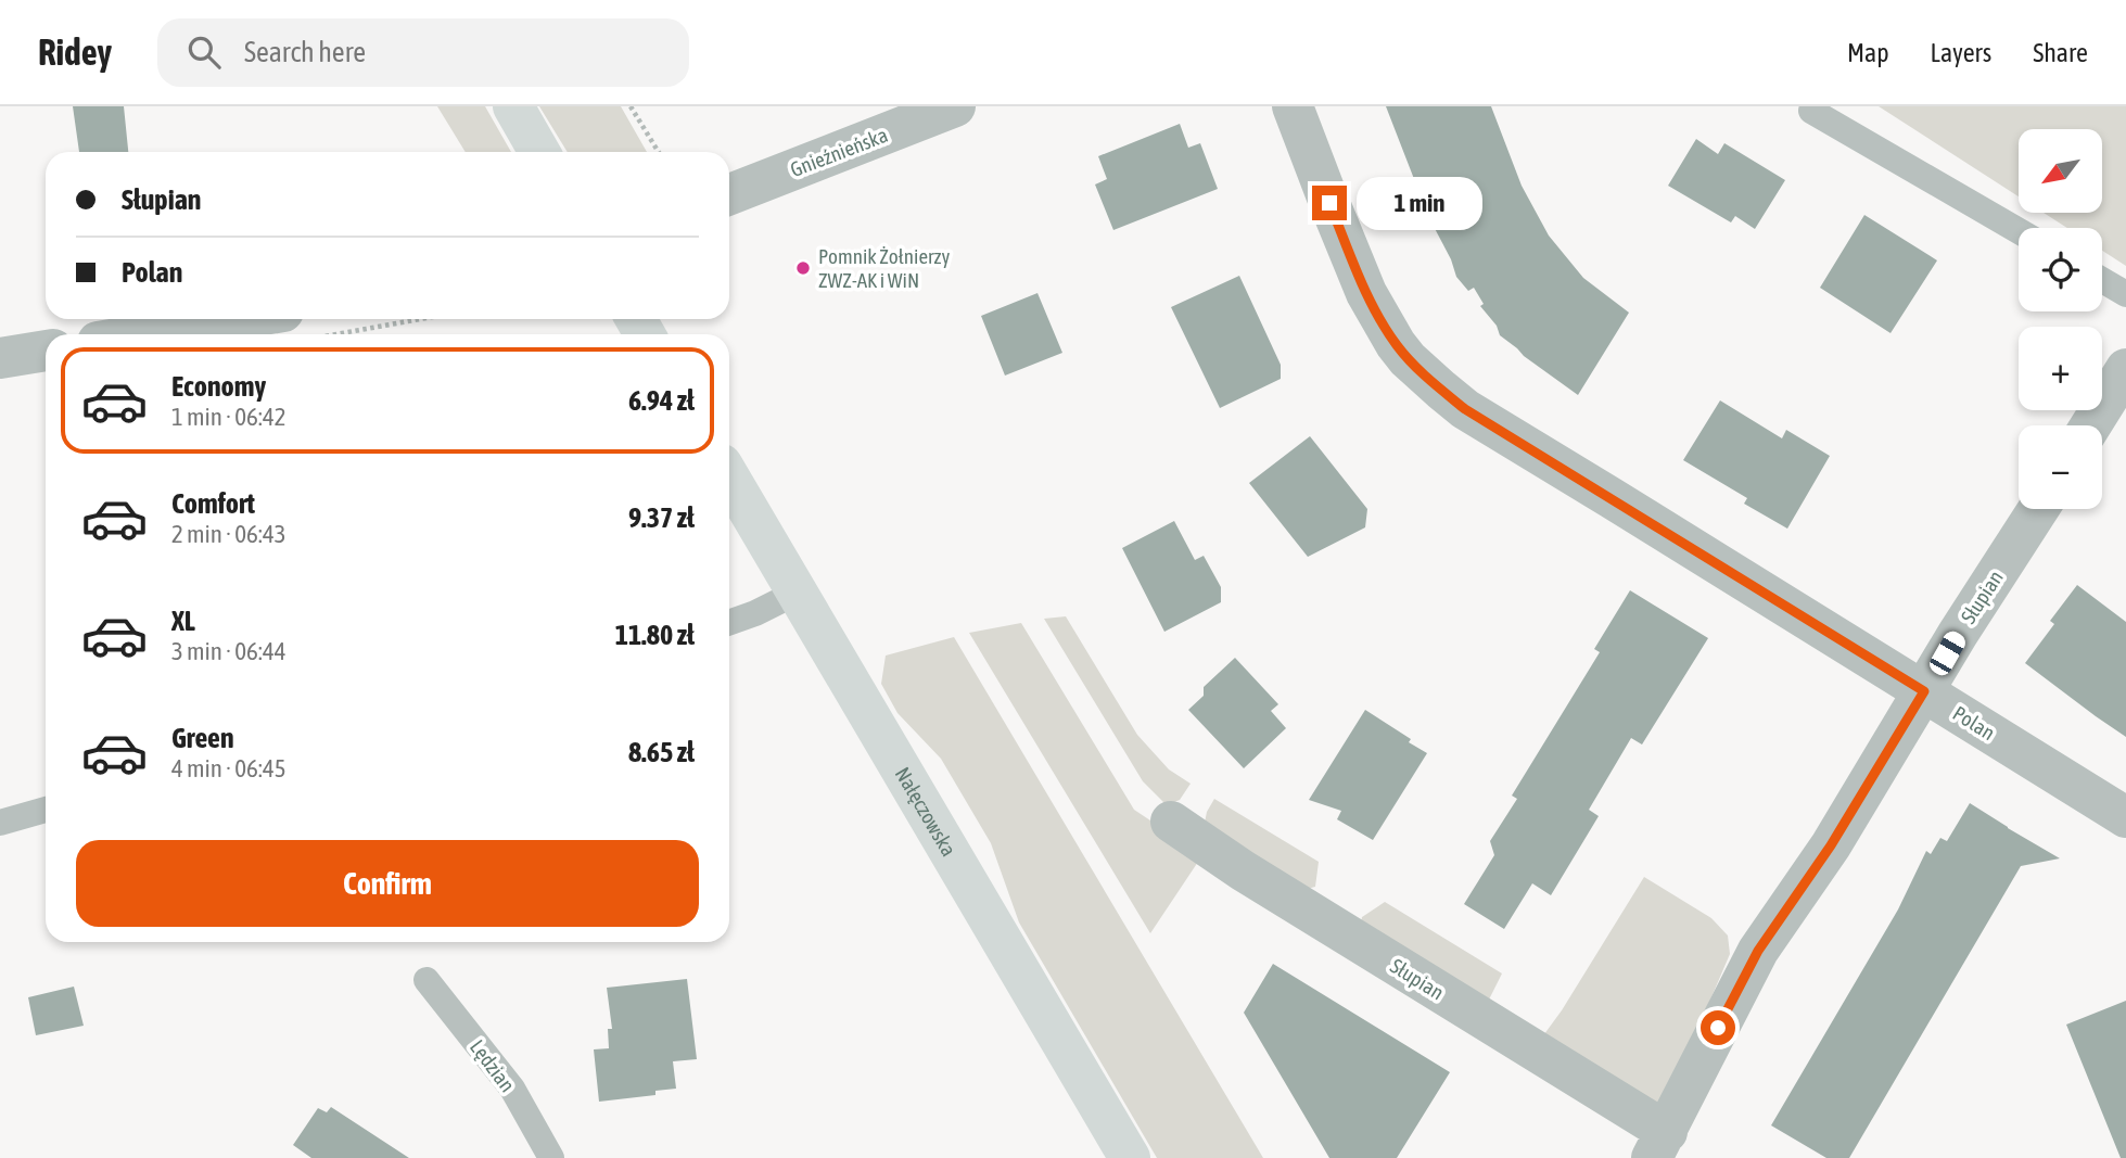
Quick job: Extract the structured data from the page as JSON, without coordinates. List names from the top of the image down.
{
  "streets": {
    "main road": ["Nałęczowska"],
    "street": ["Gnieźnieńska", "Słupian", "Polan"],
    "lane": ["Lędzian"]
  },
  "crossings": [
    ["Słupian", "Polan"]
  ],
  "places": ["Pomnik Żołnierzy ZWZ-AK i WiN"],
  "north": "bottom left",
  "page": {
    "header": "Ridey",
    "search": "Search here",
    "nav": ["Map", "Layers", "Share"],
    "map_buttons": ["+", "−"],
    "banner": ["Słupian", "Polan"],
    "bubble": "1 min",
    "list": [
      {
        "name": "Economy",
        "note": "1 min · 06:42",
        "value": "6.94 zł"
      },
      {
        "name": "Comfort",
        "note": "2 min · 06:43",
        "value": "9.37 zł"
      },
      {
        "name": "XL",
        "note": "3 min · 06:44",
        "value": "11.80 zł"
      },
      {
        "name": "Green",
        "note": "4 min · 06:45",
        "value": "8.65 zł"
      }
    ],
    "buttons": "Confirm"
  }
}
